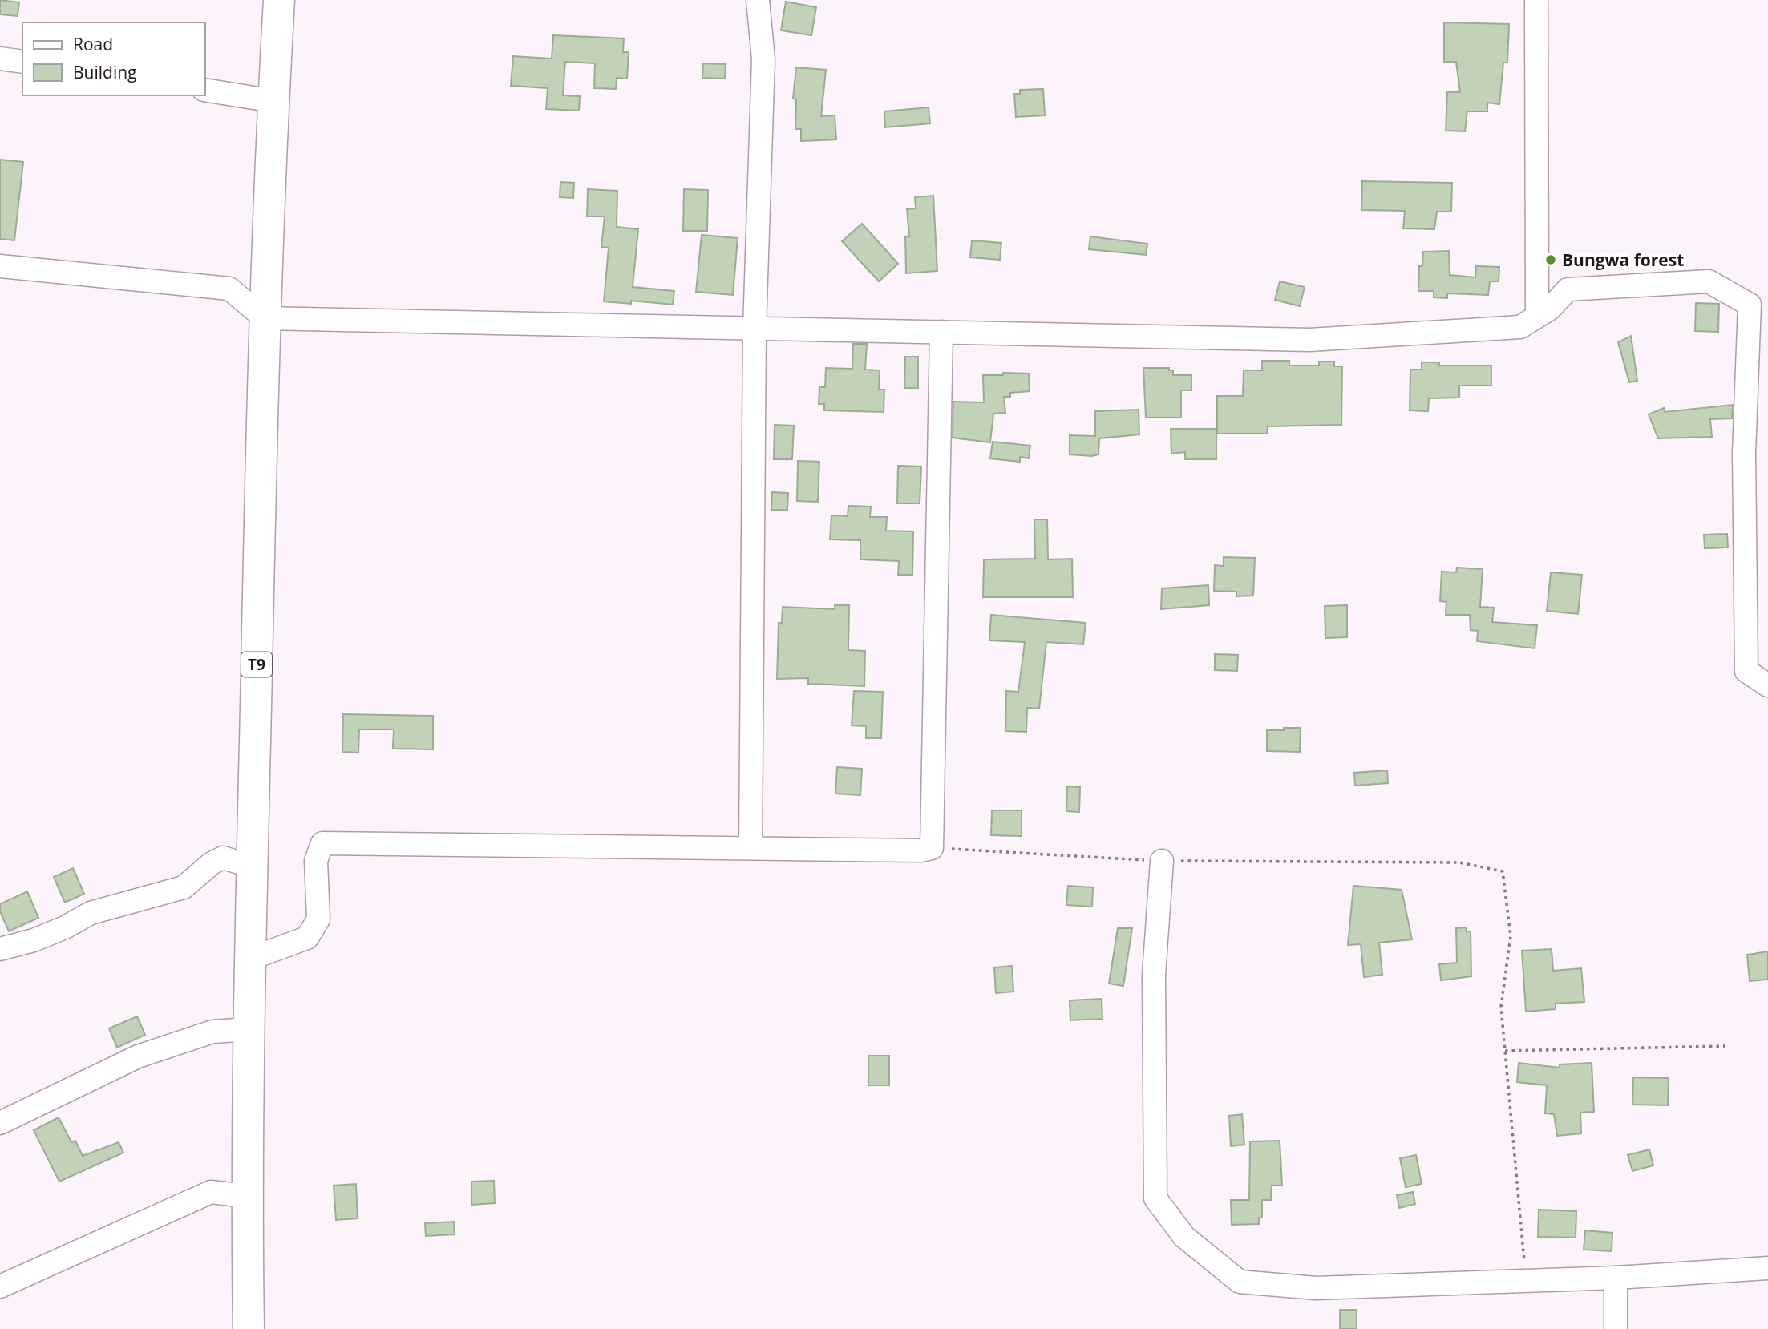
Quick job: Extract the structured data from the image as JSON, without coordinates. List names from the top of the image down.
{
  "streets": {
    "highway": ["T9"]
  },
  "places": ["Bungwa forest"],
  "legend": ["Road", "Building"]
}
